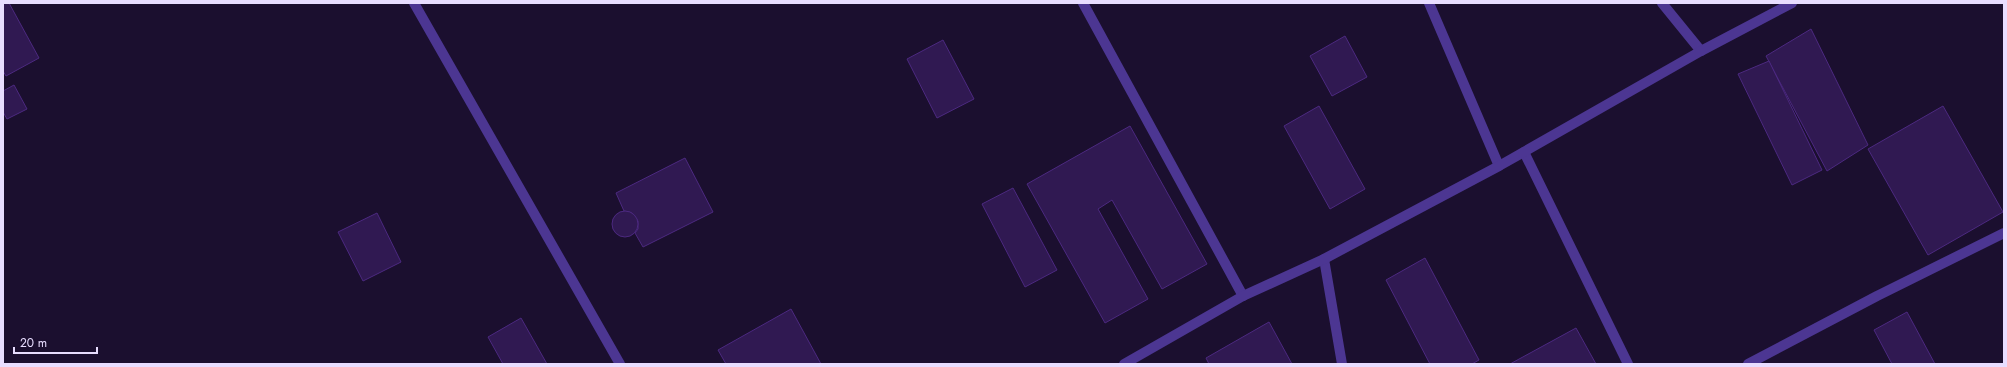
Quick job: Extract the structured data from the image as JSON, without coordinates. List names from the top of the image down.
{
  "scale_bar": "20 m"
}
